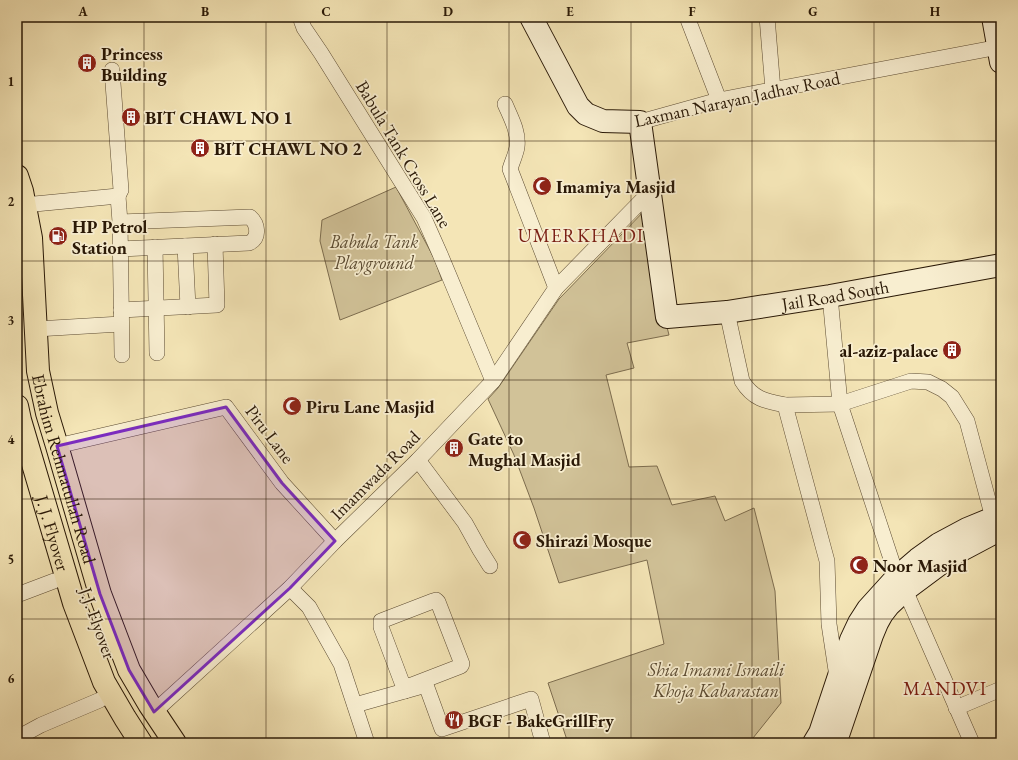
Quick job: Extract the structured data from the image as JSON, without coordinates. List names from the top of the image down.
{
  "streets": {
    "main road": ["Ebrahim Rehmatullah Road", "J. J. Flyover", "J.J. Flyover"],
    "street": [
      "Laxman Narayan Jadhav Road",
      "Babula Tank Cross Lane",
      "Jail Road South",
      "Piru Lane",
      "Imamwada Road"
    ]
  },
  "crossings": [
    ["Babula Tank Cross Lane", "Imamwada Road"],
    ["Jail Road South", "Imamwada Road"],
    ["Piru Lane", "Ebrahim Rehmatullah Road"],
    ["Piru Lane", "Imamwada Road"],
    ["Ebrahim Rehmatullah Road", "Imamwada Road"]
  ],
  "districts": ["UMERKHADI", "MANDVI"],
  "parks": ["Babula Tank Playground", "Shia Imami Ismaili Khoja Kabarastan"],
  "places": {
    "building": [
      "Princess Building",
      "BIT CHAWL NO 1",
      "BIT CHAWL NO 2",
      "al-aziz-palace",
      "Gate to Mughal Masjid"
    ],
    "mosque": [
      "Imamiya Masjid",
      "Piru Lane Masjid",
      "Shirazi Mosque",
      "Noor Masjid"
    ],
    "fuel station": ["HP Petrol Station"],
    "restaurant": ["BGF - BakeGrillFry"]
  },
  "grid": {
    "columns": [
      "A",
      "B",
      "C",
      "D",
      "E",
      "F",
      "G",
      "H"
    ],
    "rows": [
      "1",
      "2",
      "3",
      "4",
      "5",
      "6"
    ]
  }
}
